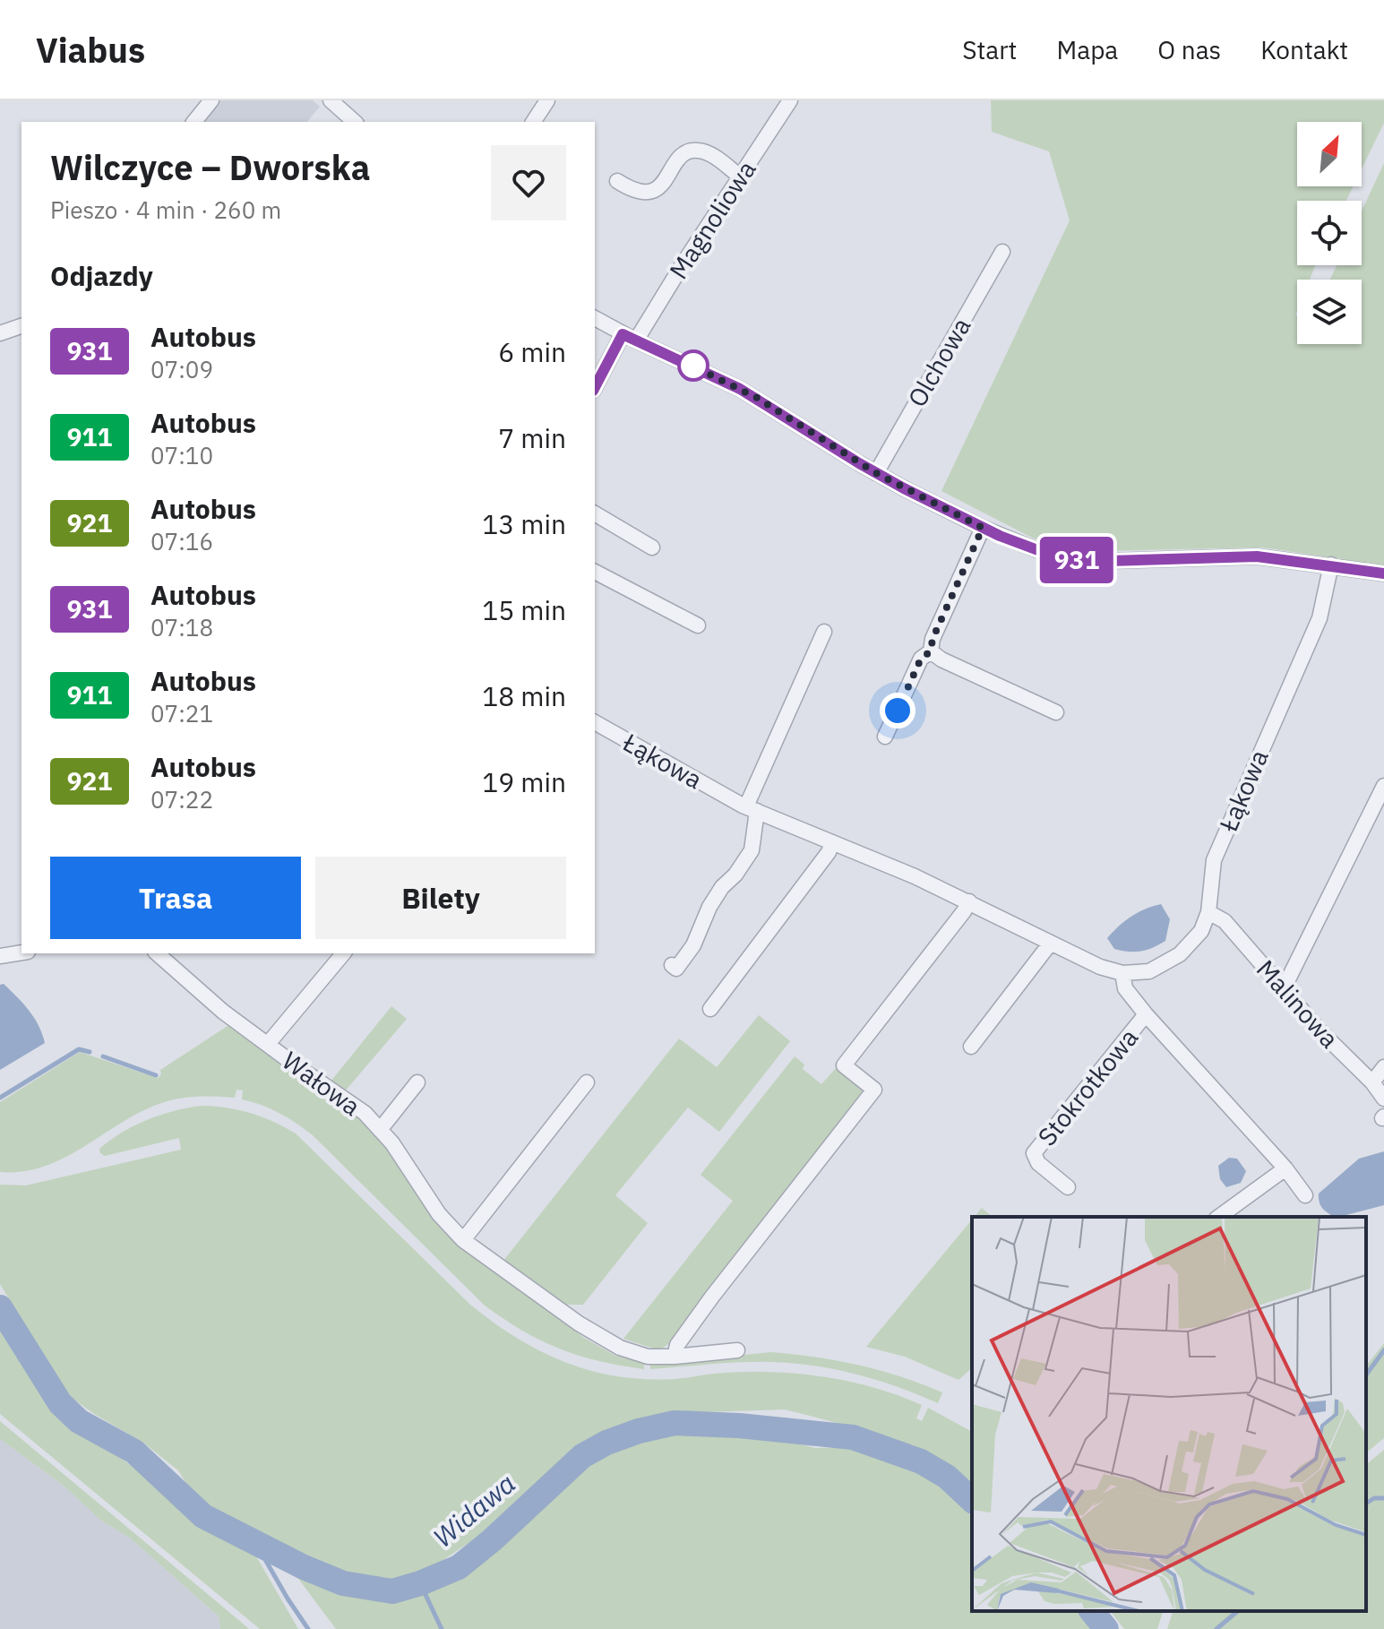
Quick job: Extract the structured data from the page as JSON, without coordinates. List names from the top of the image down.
{
  "streets": {
    "street": [
      "Magnoliowa",
      "Olchowa",
      "Łąkowa",
      "Malinowa",
      "Wałowa",
      "Stokrotkowa"
    ]
  },
  "crossings": [
    ["Łąkowa", "Malinowa"]
  ],
  "water": ["Widawa"],
  "lines": ["bus line 931"],
  "north": "top right",
  "page": {
    "header": "Viabus",
    "nav": [
      "Start",
      "Mapa",
      "O nas",
      "Kontakt"
    ],
    "on_map": "931",
    "heading": [
      ["Wilczyce – Dworska", "Pieszo · 4 min · 260 m"],
      "Odjazdy"
    ],
    "list": [
      {
        "mark": "931",
        "name": "Autobus",
        "note": "07:09",
        "value": "6 min"
      },
      {
        "mark": "911",
        "name": "Autobus",
        "note": "07:10",
        "value": "7 min"
      },
      {
        "mark": "921",
        "name": "Autobus",
        "note": "07:16",
        "value": "13 min"
      },
      {
        "mark": "931",
        "name": "Autobus",
        "note": "07:18",
        "value": "15 min"
      },
      {
        "mark": "911",
        "name": "Autobus",
        "note": "07:21",
        "value": "18 min"
      },
      {
        "mark": "921",
        "name": "Autobus",
        "note": "07:22",
        "value": "19 min"
      }
    ],
    "buttons": ["Trasa", "Bilety"]
  }
}
